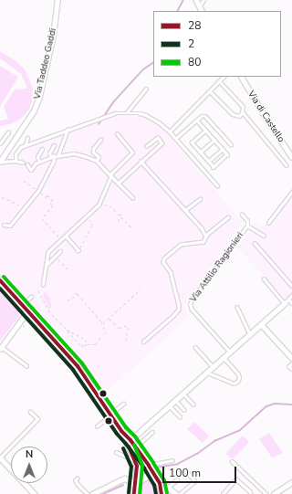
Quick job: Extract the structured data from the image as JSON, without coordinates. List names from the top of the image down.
{
  "streets": {
    "street": ["Via Taddeo Gaddi", "Via di Castello"],
    "lane": ["Via Attilio Ragionieri"]
  },
  "lines": ["transit line 80", "transit line 28", "transit line 2"],
  "legend": ["28", "2", "80"],
  "scale_bar": "100 m",
  "north": "top"
}
